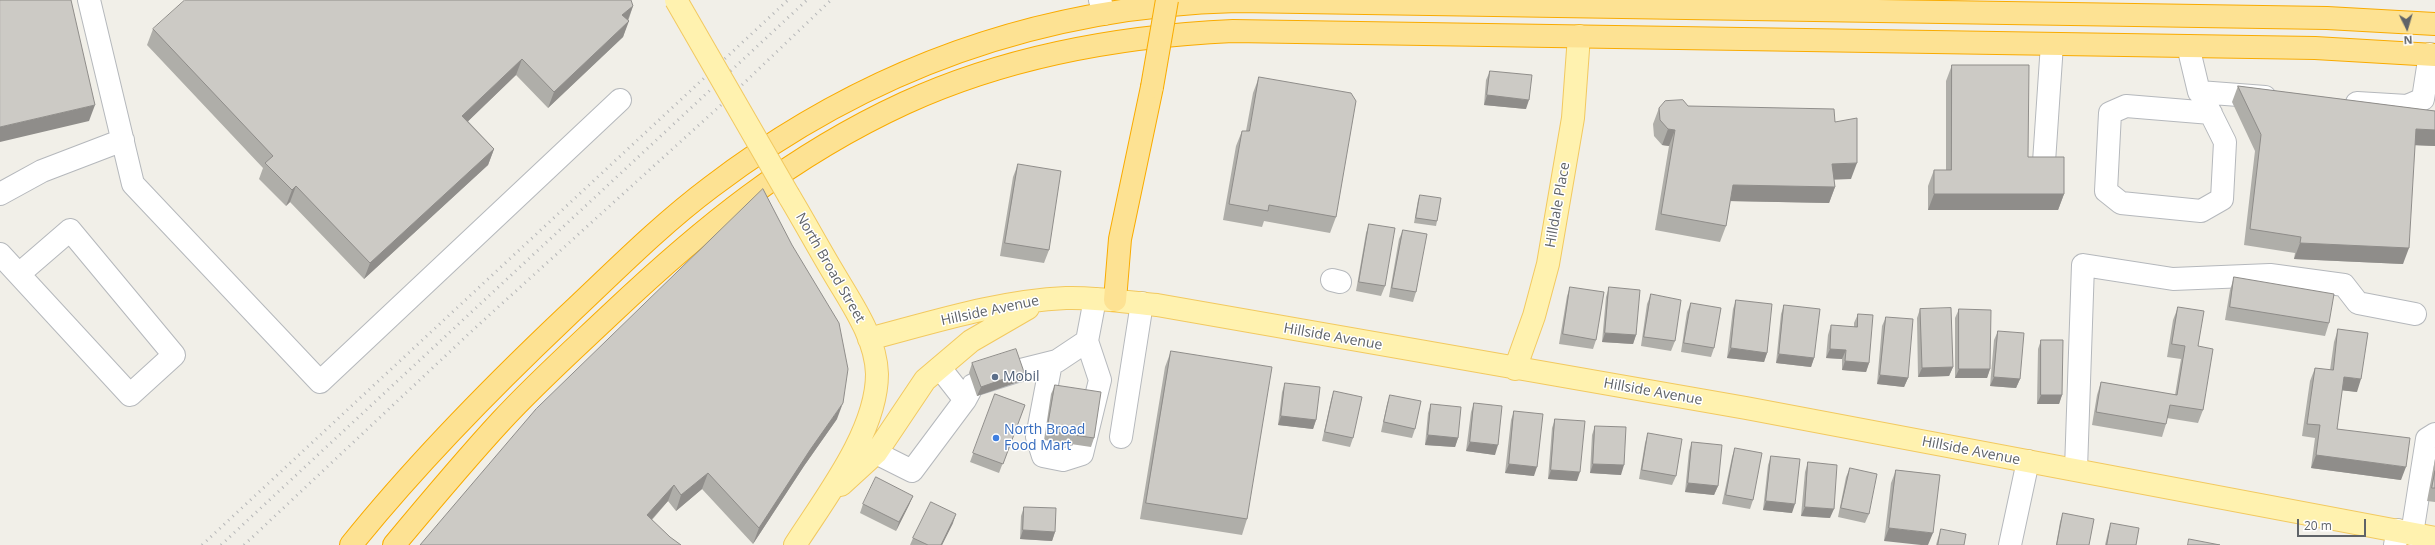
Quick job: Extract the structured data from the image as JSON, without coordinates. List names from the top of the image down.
{
  "streets": {
    "main road": ["Hilldale Place", "North Broad Street", "Hillside Avenue"]
  },
  "crossings": [
    ["Hilldale Place", "Hillside Avenue"],
    ["North Broad Street", "Hillside Avenue"]
  ],
  "places": ["Mobil", "North Broad Food Mart"],
  "scale_bar": "20 m",
  "north": "bottom"
}
